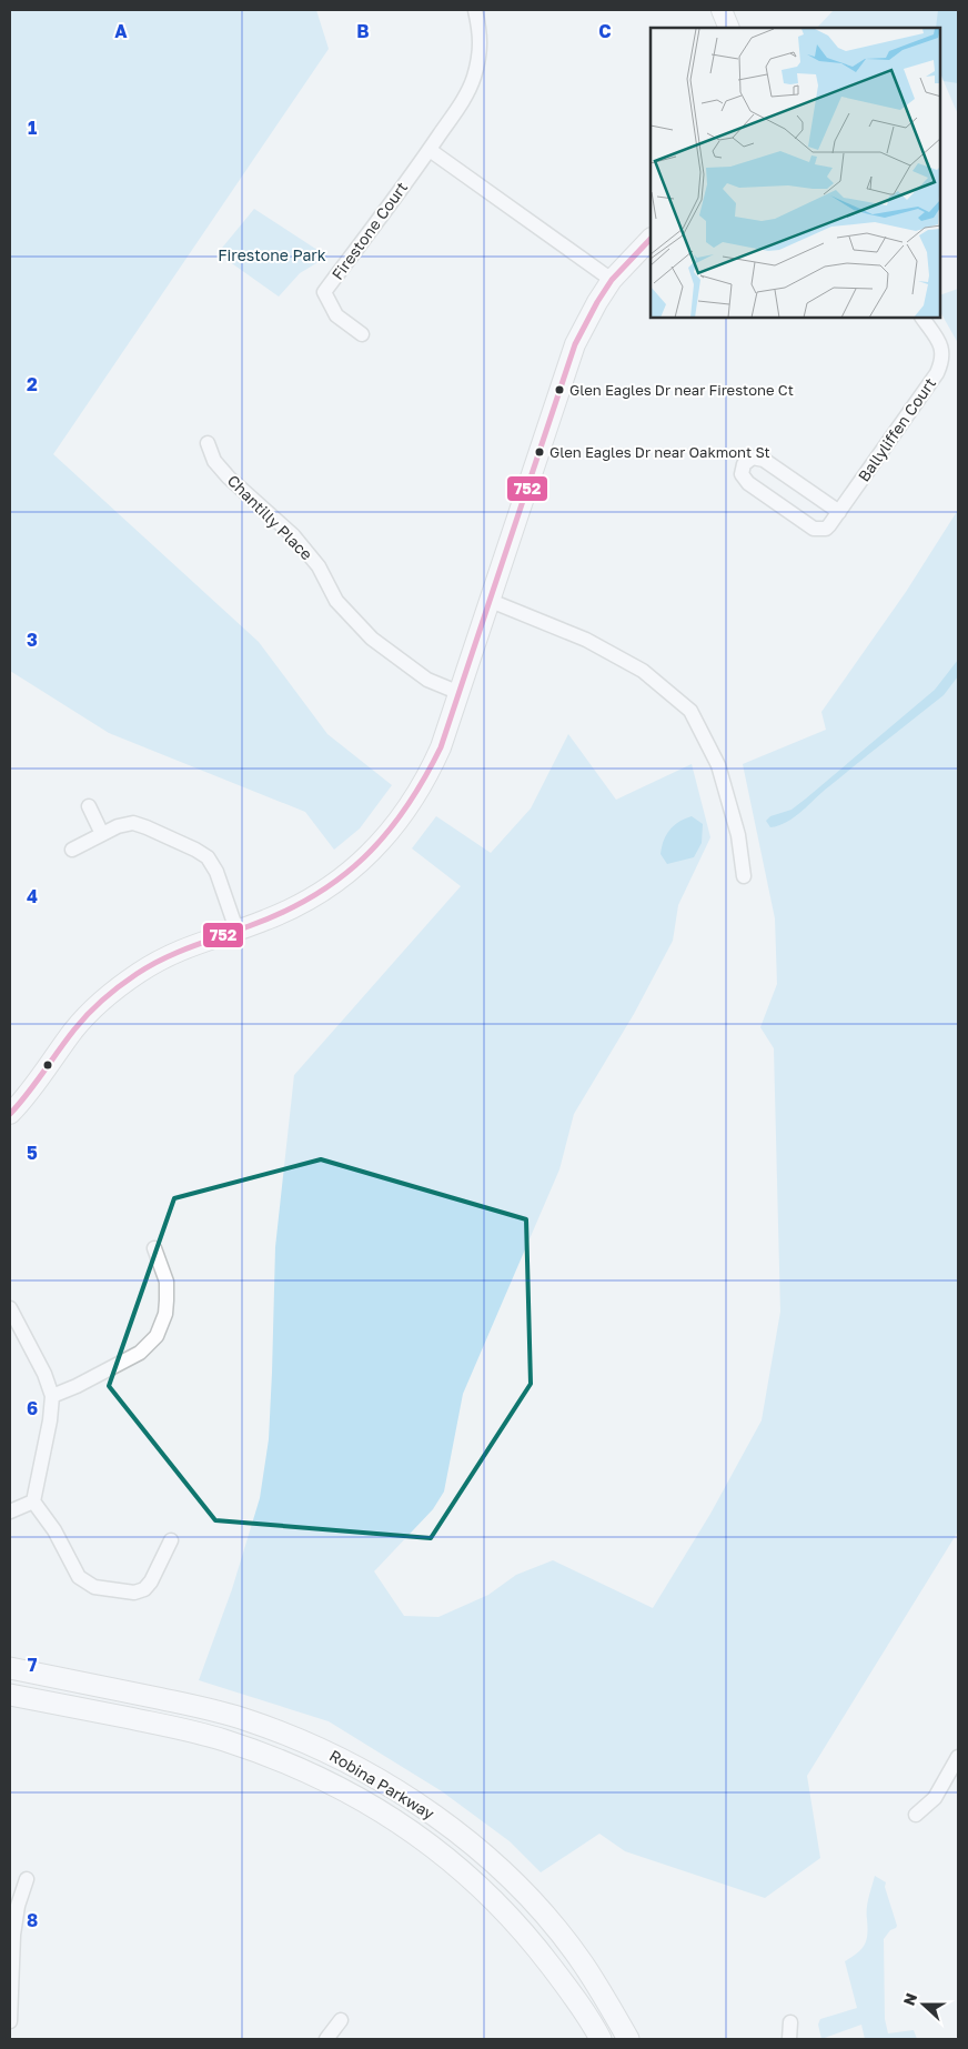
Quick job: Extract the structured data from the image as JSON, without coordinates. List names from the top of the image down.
{
  "streets": {
    "main road": ["Robina Parkway"],
    "street": ["Firestone Court", "Ballyliffen Court", "Chantilly Place"]
  },
  "parks": ["Firestone Park"],
  "places": ["Glen Eagles Dr near Firestone Ct", "Glen Eagles Dr near Oakmont St"],
  "lines": ["transit line 752"],
  "north": "left",
  "grid": {
    "columns": ["A", "B", "C"],
    "rows": [
      "1",
      "2",
      "3",
      "4",
      "5",
      "6",
      "7",
      "8"
    ]
  }
}
